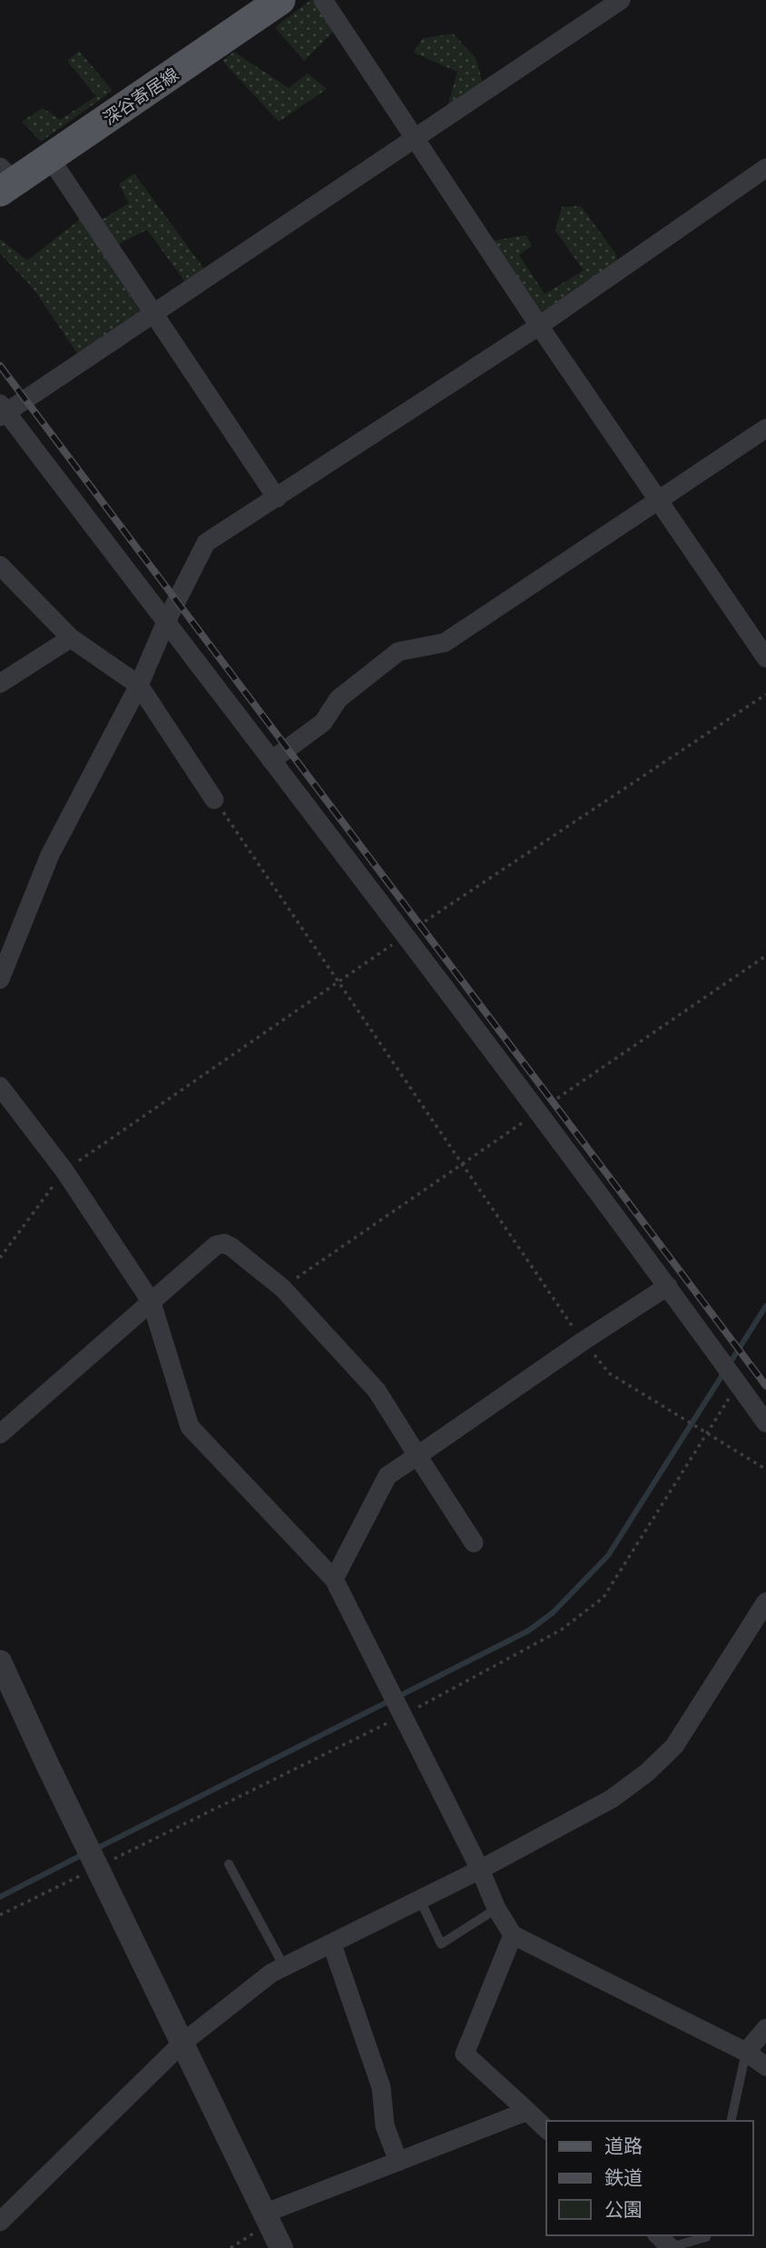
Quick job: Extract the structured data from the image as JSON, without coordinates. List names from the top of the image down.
{
  "streets": {
    "main road": ["深谷寄居線"]
  },
  "legend": ["道路", "鉄道", "公園"]
}
